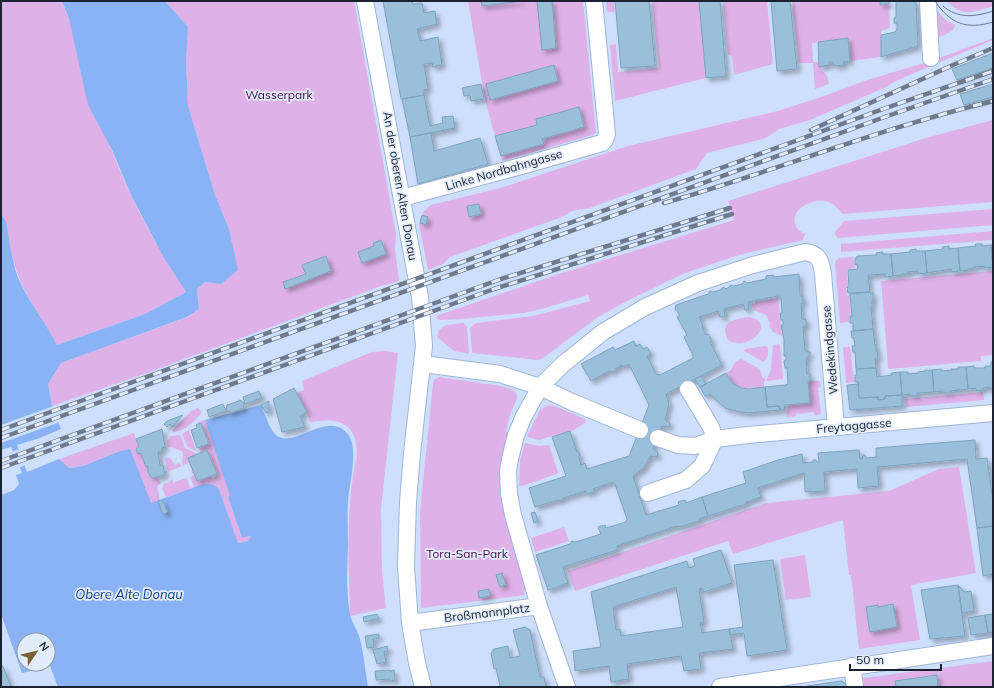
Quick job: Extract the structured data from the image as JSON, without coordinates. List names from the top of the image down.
{
  "streets": {
    "street": [
      "Linke Nordbahngasse",
      "An der oberen Alten Donau",
      "Wedekindgasse",
      "Freytaggasse",
      "Broßmannplatz"
    ]
  },
  "crossings": [
    ["Linke Nordbahngasse", "An der oberen Alten Donau"],
    ["Wedekindgasse", "Freytaggasse"],
    ["Wedekindgasse", "Broßmannplatz"]
  ],
  "water": ["Obere Alte Donau"],
  "parks": ["Wasserpark", "Tora-San-Park"],
  "scale_bar": "50 m",
  "north": "top right"
}
